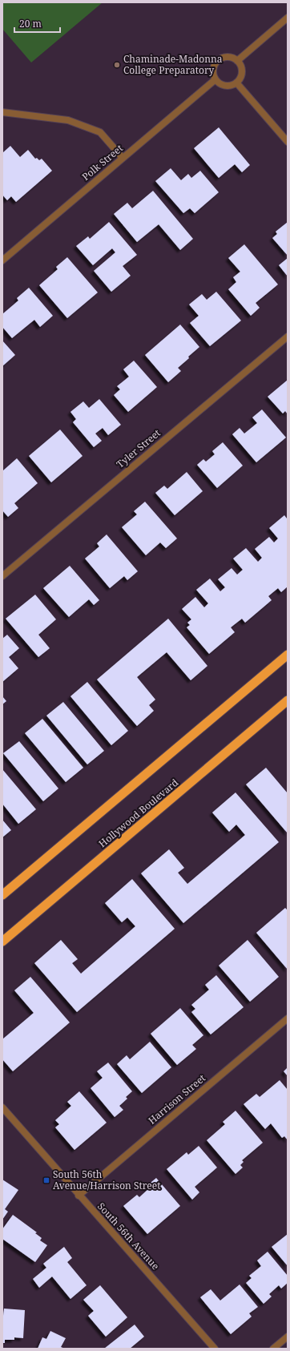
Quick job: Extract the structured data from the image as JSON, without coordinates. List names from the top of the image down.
{
  "streets": {
    "highway": ["Hollywood Boulevard"],
    "street": [
      "Polk Street",
      "Tyler Street",
      "Harrison Street",
      "South 56th Avenue"
    ]
  },
  "crossings": [
    ["Harrison Street", "South 56th Avenue"]
  ],
  "places": {
    "other": ["Chaminade-Madonna College Preparatory"],
    "transit": ["South 56th Avenue/Harrison Street"]
  },
  "scale_bar": "20 m"
}
